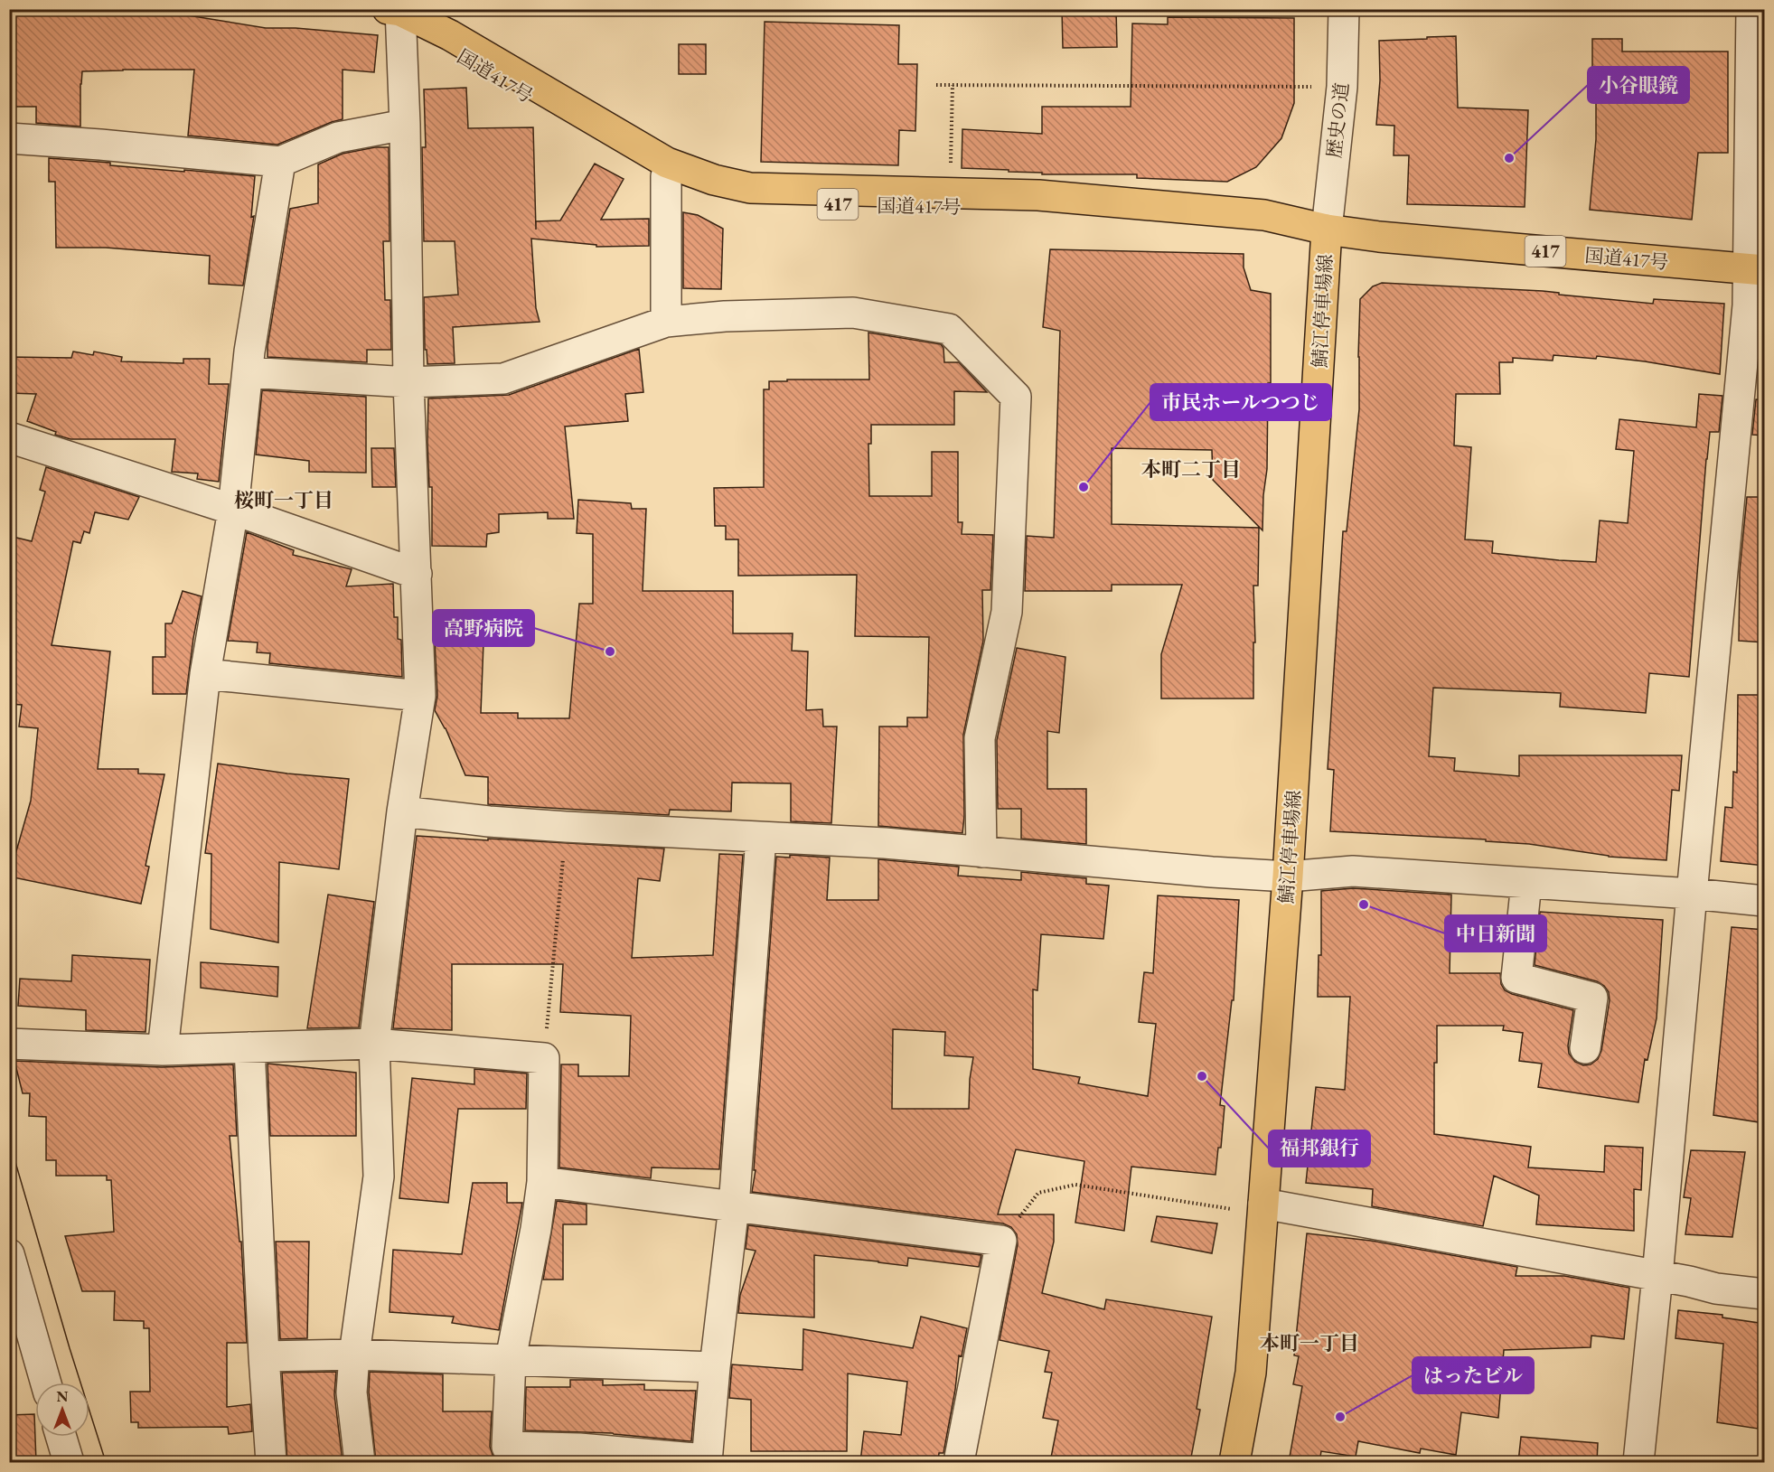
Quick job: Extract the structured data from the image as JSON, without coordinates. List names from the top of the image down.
{
  "streets": {
    "main road": ["国道417号", "417", "鯖江停車場線"],
    "street": ["歴史の道"]
  },
  "crossings": [
    ["国道417号", "歴史の道"],
    ["国道417号", "鯖江停車場線"],
    ["歴史の道", "鯖江停車場線"]
  ],
  "districts": ["本町二丁目", "桜町一丁目", "本町一丁目"],
  "places": [
    "小谷眼鏡",
    "市民ホールつつじ",
    "高野病院",
    "中日新聞",
    "福邦銀行",
    "はったビル"
  ],
  "north": "top"
}
